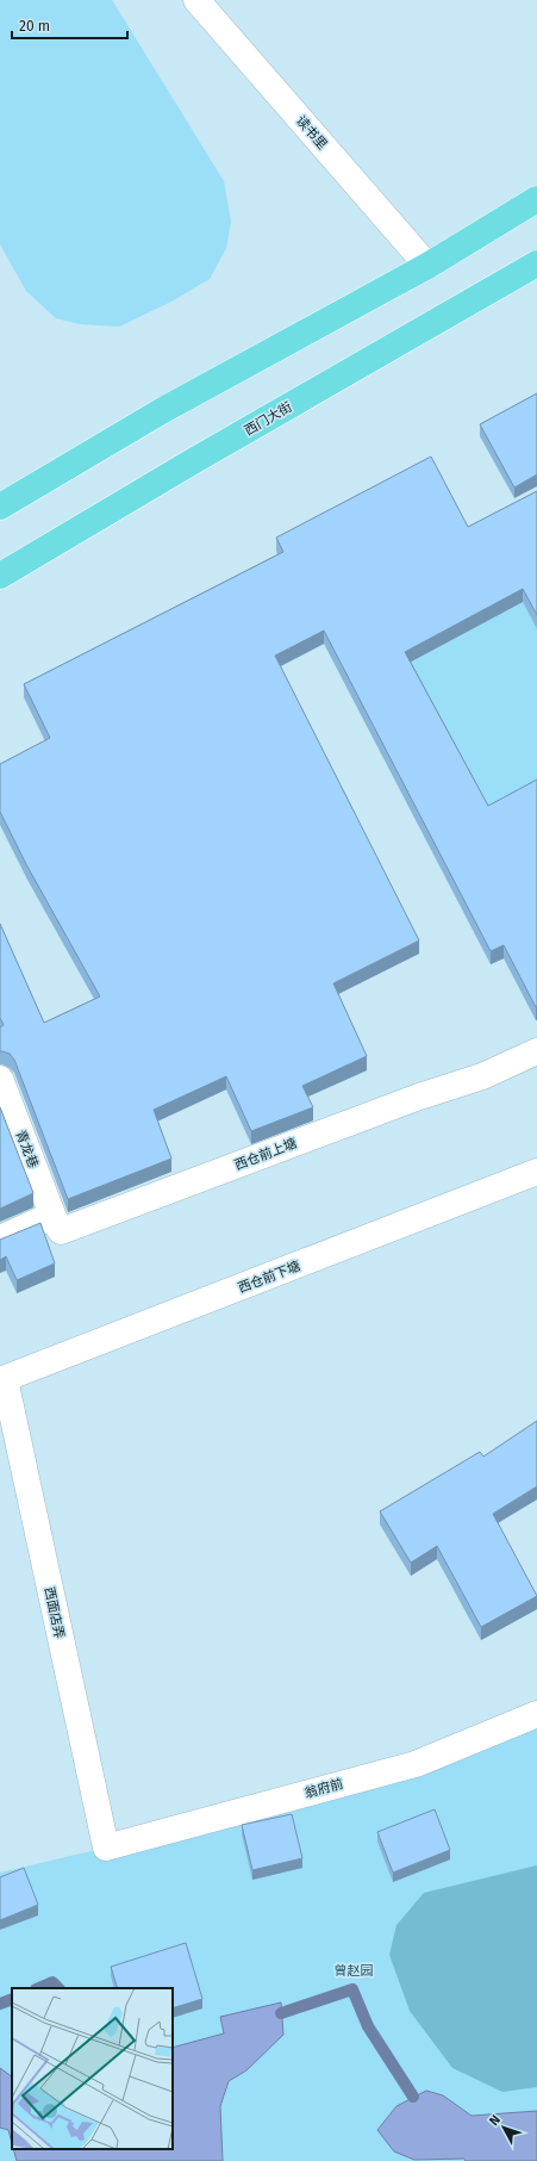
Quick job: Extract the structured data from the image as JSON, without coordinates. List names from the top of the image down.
{
  "streets": {
    "main road": ["西门大街"],
    "lane": [
      "读书里",
      "青龙巷",
      "西仓前上塘",
      "西仓前下塘",
      "西面店弄",
      "翁府前"
    ]
  },
  "crossings": [
    ["青龙巷", "西仓前上塘"],
    ["西仓前下塘", "西面店弄"],
    ["西面店弄", "翁府前"]
  ],
  "parks": ["曾赵园"],
  "scale_bar": "20 m",
  "north": "top left"
}
